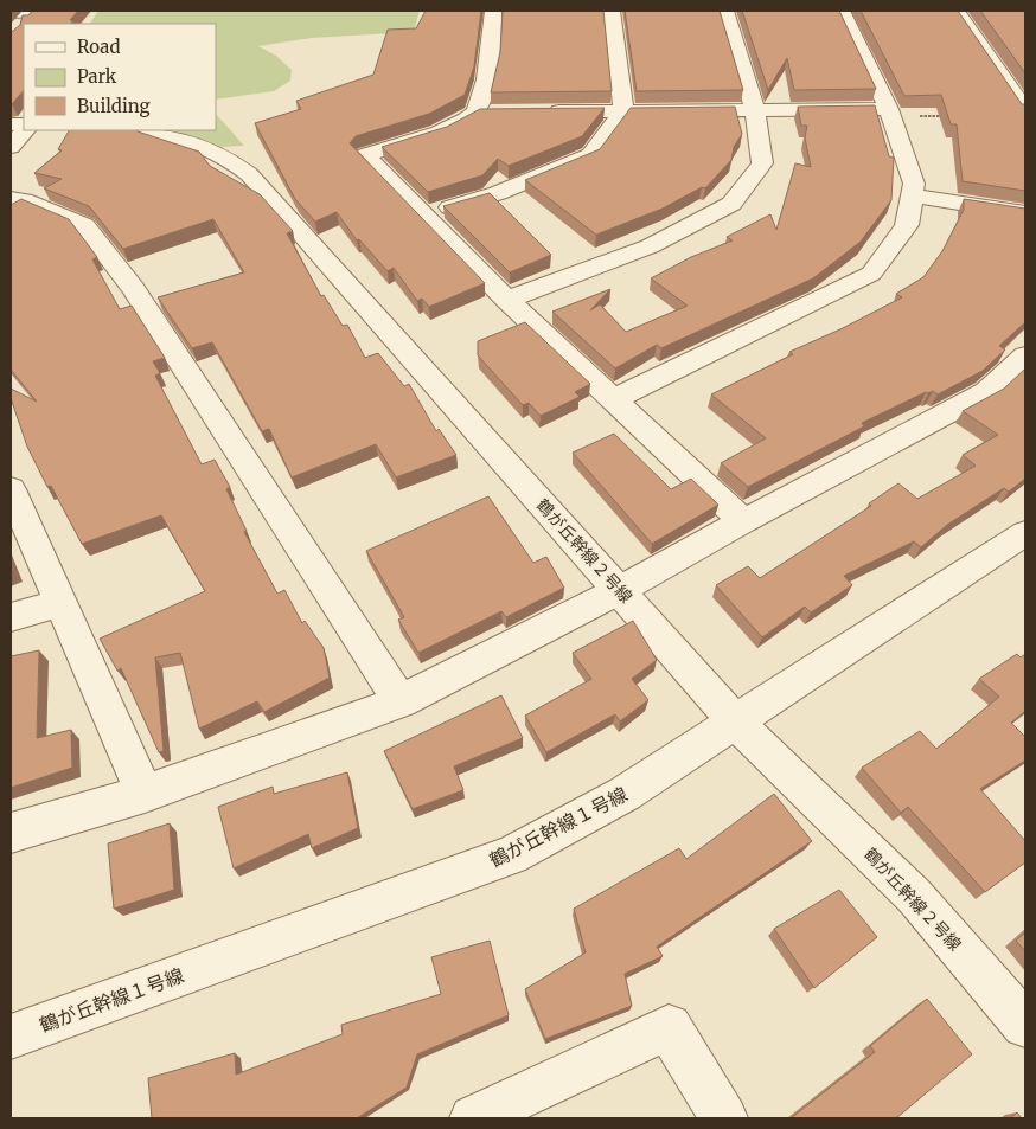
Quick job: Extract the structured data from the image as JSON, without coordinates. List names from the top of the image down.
{
  "streets": {
    "street": ["鶴が丘幹線２号線", "鶴が丘幹線１号線"]
  },
  "crossings": [
    ["鶴が丘幹線２号線", "鶴が丘幹線１号線"]
  ],
  "legend": ["Road", "Park", "Building"]
}
